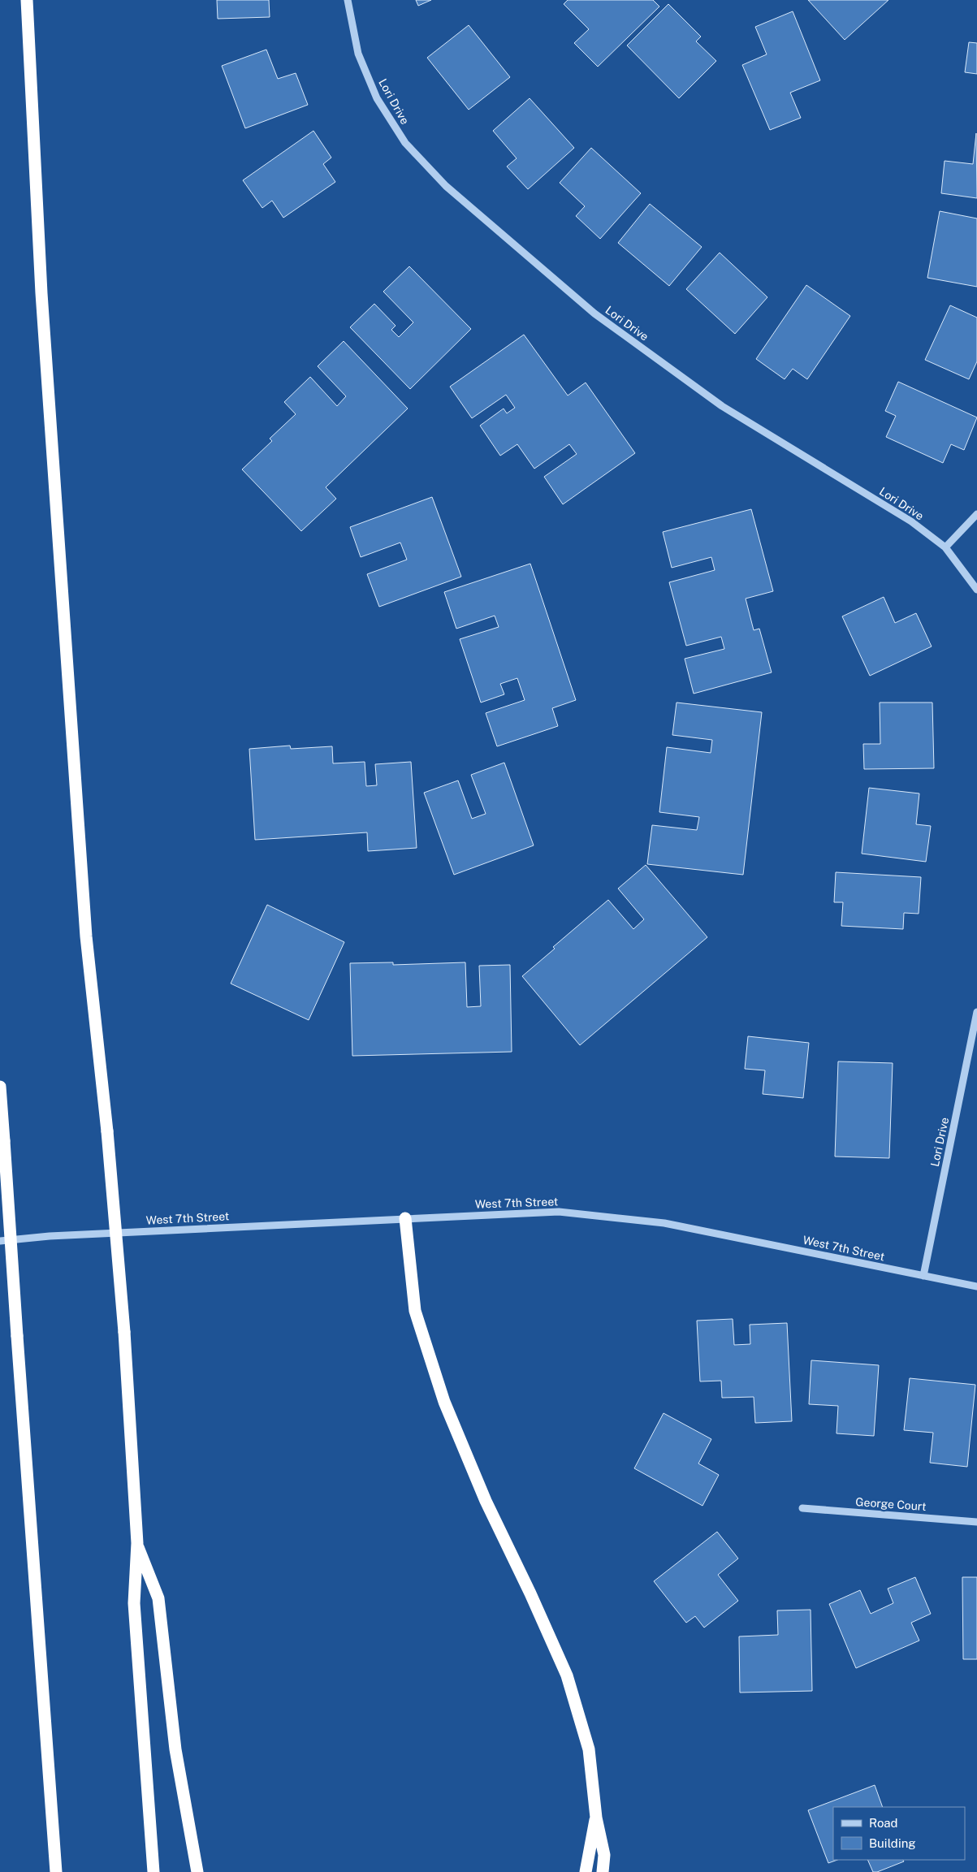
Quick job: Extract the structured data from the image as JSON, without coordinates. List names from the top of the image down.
{
  "streets": {
    "street": ["Lori Drive", "West 7th Street", "George Court"]
  },
  "crossings": [
    ["Lori Drive", "West 7th Street"]
  ],
  "legend": ["Road", "Building"]
}
